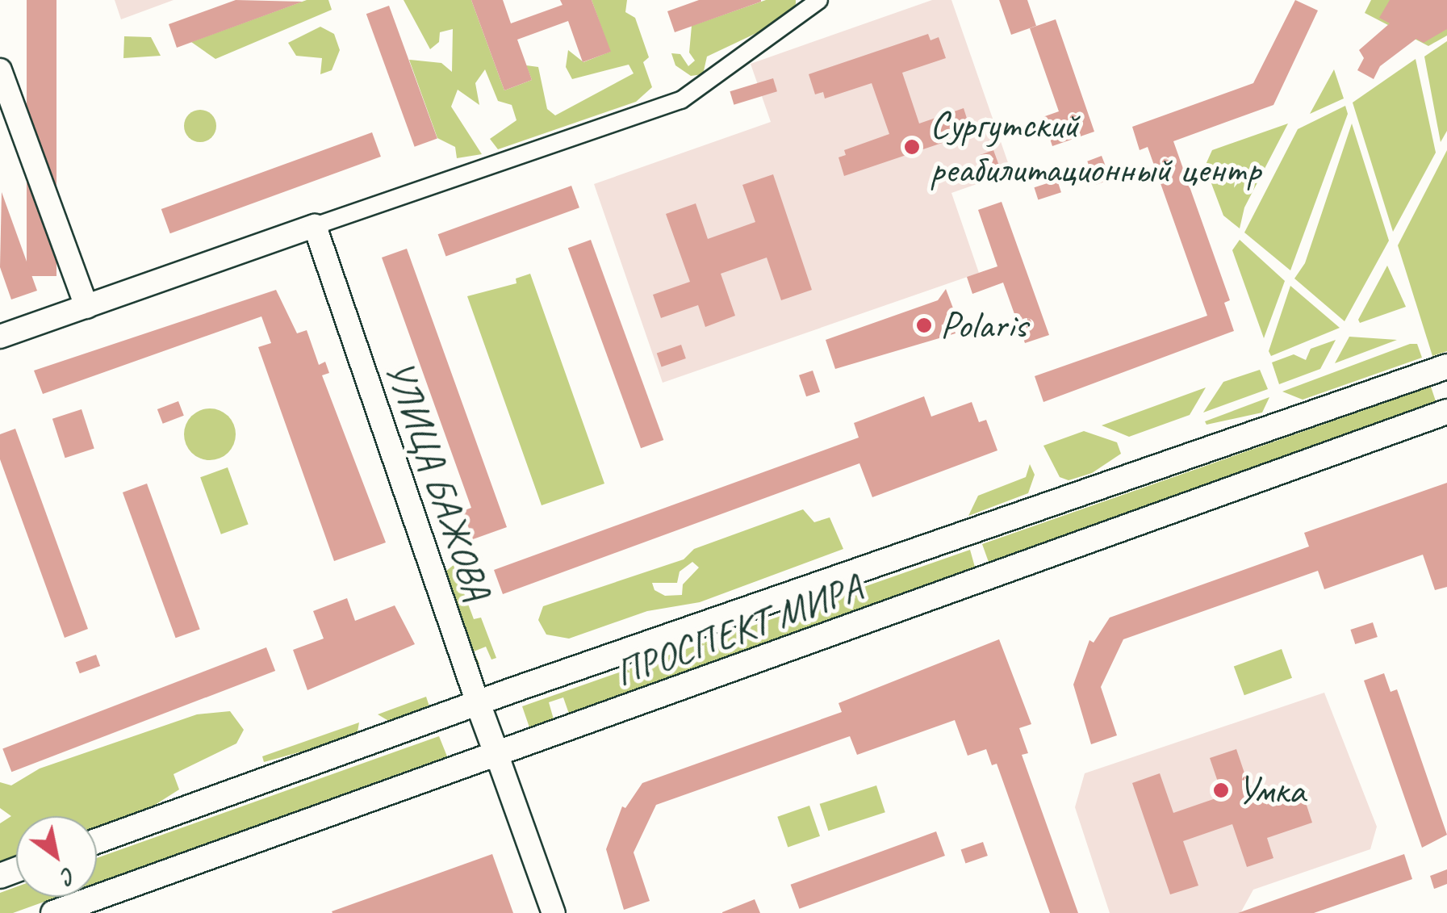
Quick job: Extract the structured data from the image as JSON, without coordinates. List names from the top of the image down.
{
  "streets": {
    "main road": ["УЛИЦА БАЖОВА", "ПРОСПЕКТ МИРА"]
  },
  "crossings": [
    ["УЛИЦА БАЖОВА", "ПРОСПЕКТ МИРА"]
  ],
  "places": ["Сургутский реабилитационный центр", "Polaris", "Умка"],
  "north": "bottom right"
}
